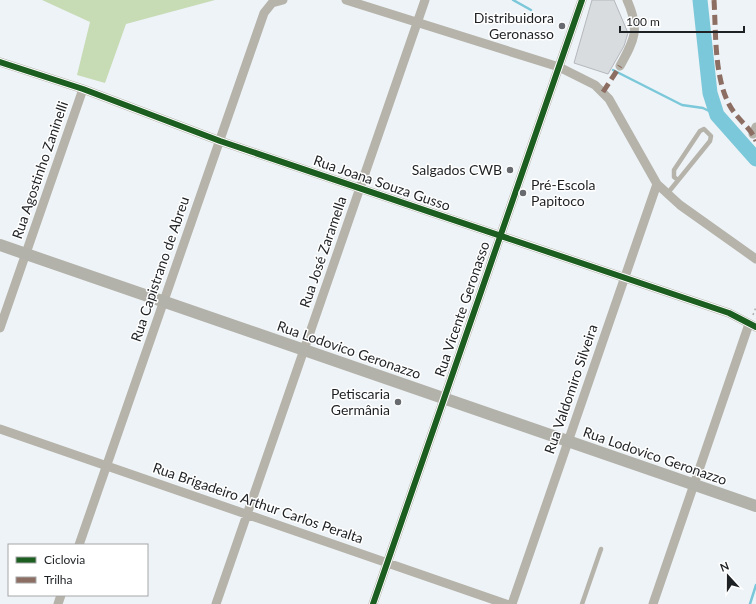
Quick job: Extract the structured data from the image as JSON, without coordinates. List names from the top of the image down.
{
  "streets": {
    "main road": ["Rua Lodovico Geronazzo"],
    "street": [
      "Rua Agostinho Zaninelli",
      "Rua Joana Souza Gusso",
      "Rua José Zaramella",
      "Rua Capistrano de Abreu",
      "Rua Vicente Geronasso",
      "Rua Valdomiro Silveira",
      "Rua Brigadeiro Arthur Carlos Peralta"
    ]
  },
  "crossings": [
    ["Rua Agostinho Zaninelli", "Rua Joana Souza Gusso"],
    ["Rua Agostinho Zaninelli", "Rua Lodovico Geronazzo"],
    ["Rua Joana Souza Gusso", "Rua José Zaramella"],
    ["Rua Joana Souza Gusso", "Rua Capistrano de Abreu"],
    ["Rua Joana Souza Gusso", "Rua Vicente Geronasso"],
    ["Rua Joana Souza Gusso", "Rua Valdomiro Silveira"],
    ["Rua José Zaramella", "Rua Lodovico Geronazzo"],
    ["Rua José Zaramella", "Rua Brigadeiro Arthur Carlos Peralta"],
    ["Rua Capistrano de Abreu", "Rua Lodovico Geronazzo"],
    ["Rua Capistrano de Abreu", "Rua Brigadeiro Arthur Carlos Peralta"],
    ["Rua Vicente Geronasso", "Rua Lodovico Geronazzo"],
    ["Rua Vicente Geronasso", "Rua Brigadeiro Arthur Carlos Peralta"],
    ["Rua Lodovico Geronazzo", "Rua Valdomiro Silveira"]
  ],
  "places": [
    "Distribuidora Geronasso",
    "Salgados CWB",
    "Pré-Escola Papitoco",
    "Petiscaria Germânia"
  ],
  "legend": ["Ciclovia", "Trilha"],
  "scale_bar": "100 m",
  "north": "top"
}
